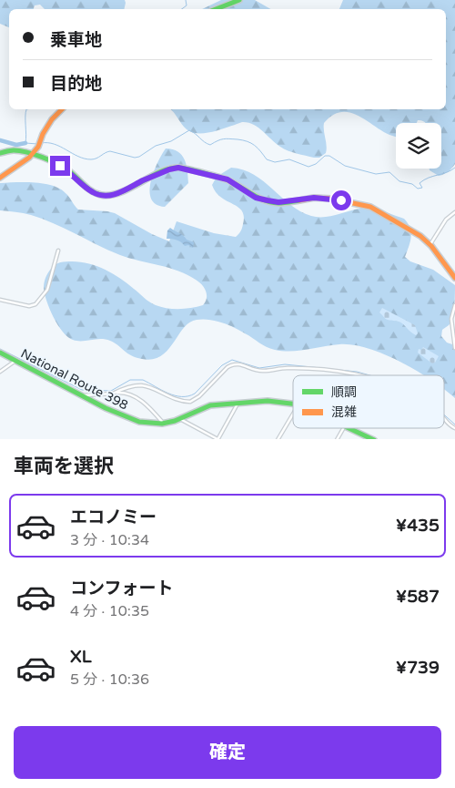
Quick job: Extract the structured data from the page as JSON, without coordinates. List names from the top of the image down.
{
  "streets": {
    "main road": ["National Route 398"]
  },
  "legend": ["順調", "混雑"],
  "page": {
    "banner": ["乗車地", "目的地"],
    "heading": "車両を選択",
    "list": [
      {
        "name": "エコノミー",
        "note": "3 分 · 10:34",
        "value": "¥435"
      },
      {
        "name": "コンフォート",
        "note": "4 分 · 10:35",
        "value": "¥587"
      },
      {
        "name": "XL",
        "note": "5 分 · 10:36",
        "value": "¥739"
      }
    ],
    "buttons": "確定"
  }
}
